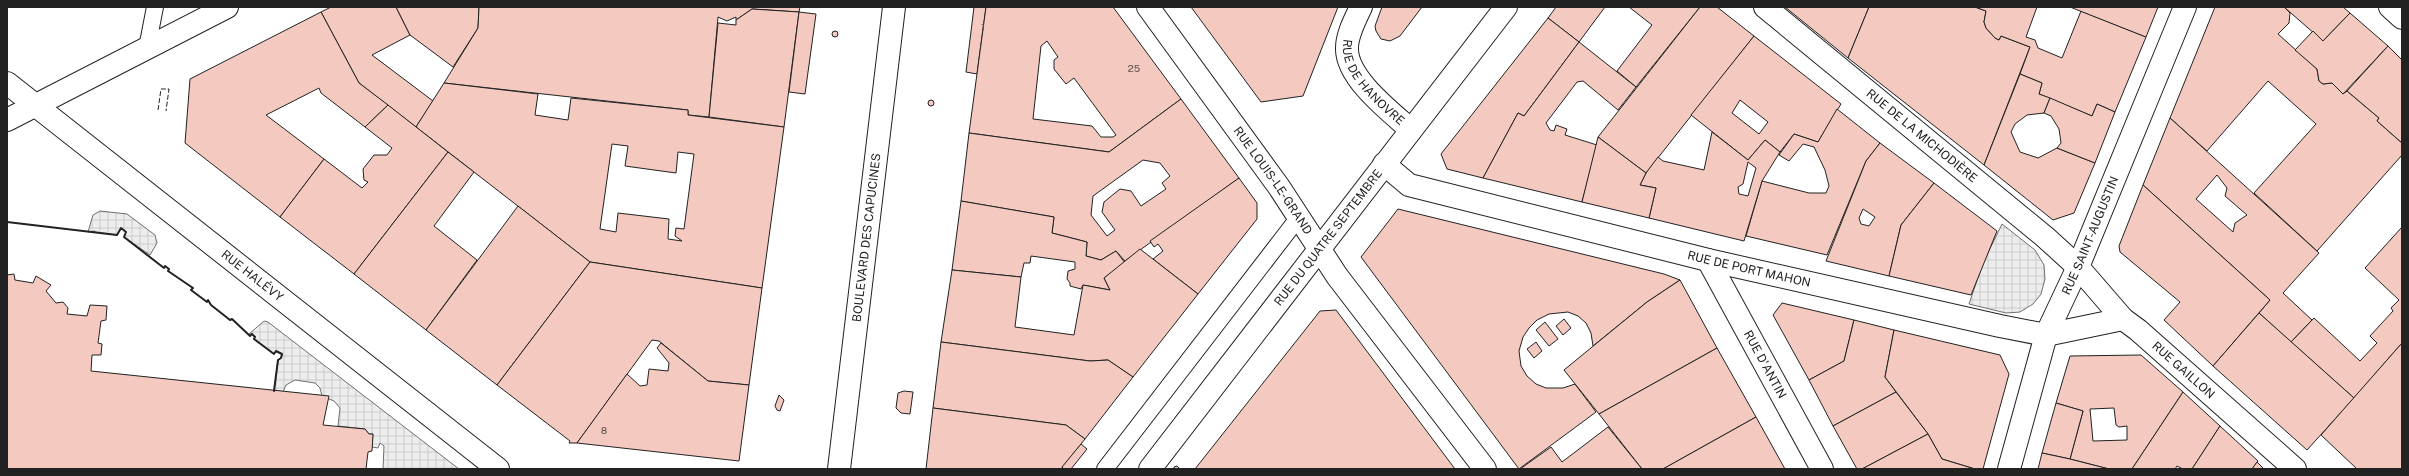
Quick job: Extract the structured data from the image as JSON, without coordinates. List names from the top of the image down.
{
  "streets": {
    "street": [
      "RUE DE HANOVRE",
      "RUE DE LA MICHODIÈRE",
      "RUE LOUIS-LE-GRAND",
      "RUE SAINT-AUGUSTIN",
      "BOULEVARD DES CAPUCINES",
      "RUE DU QUATRE SEPTEMBRE",
      "RUE DE PORT MAHON",
      "RUE HALÉVY",
      "RUE D'ANTIN",
      "RUE GAILLON"
    ]
  },
  "crossings": [
    ["RUE DE HANOVRE", "RUE DU QUATRE SEPTEMBRE"],
    ["RUE DE LA MICHODIÈRE", "RUE SAINT-AUGUSTIN"],
    ["RUE DE LA MICHODIÈRE", "RUE GAILLON"],
    ["RUE LOUIS-LE-GRAND", "RUE DU QUATRE SEPTEMBRE"],
    ["RUE SAINT-AUGUSTIN", "RUE DE PORT MAHON"],
    ["RUE SAINT-AUGUSTIN", "RUE GAILLON"],
    ["RUE DU QUATRE SEPTEMBRE", "RUE DE PORT MAHON"],
    ["RUE DE PORT MAHON", "RUE D'ANTIN"],
    ["RUE DE PORT MAHON", "RUE GAILLON"]
  ],
  "house_numbers": ["1", "25", "8"]
}
